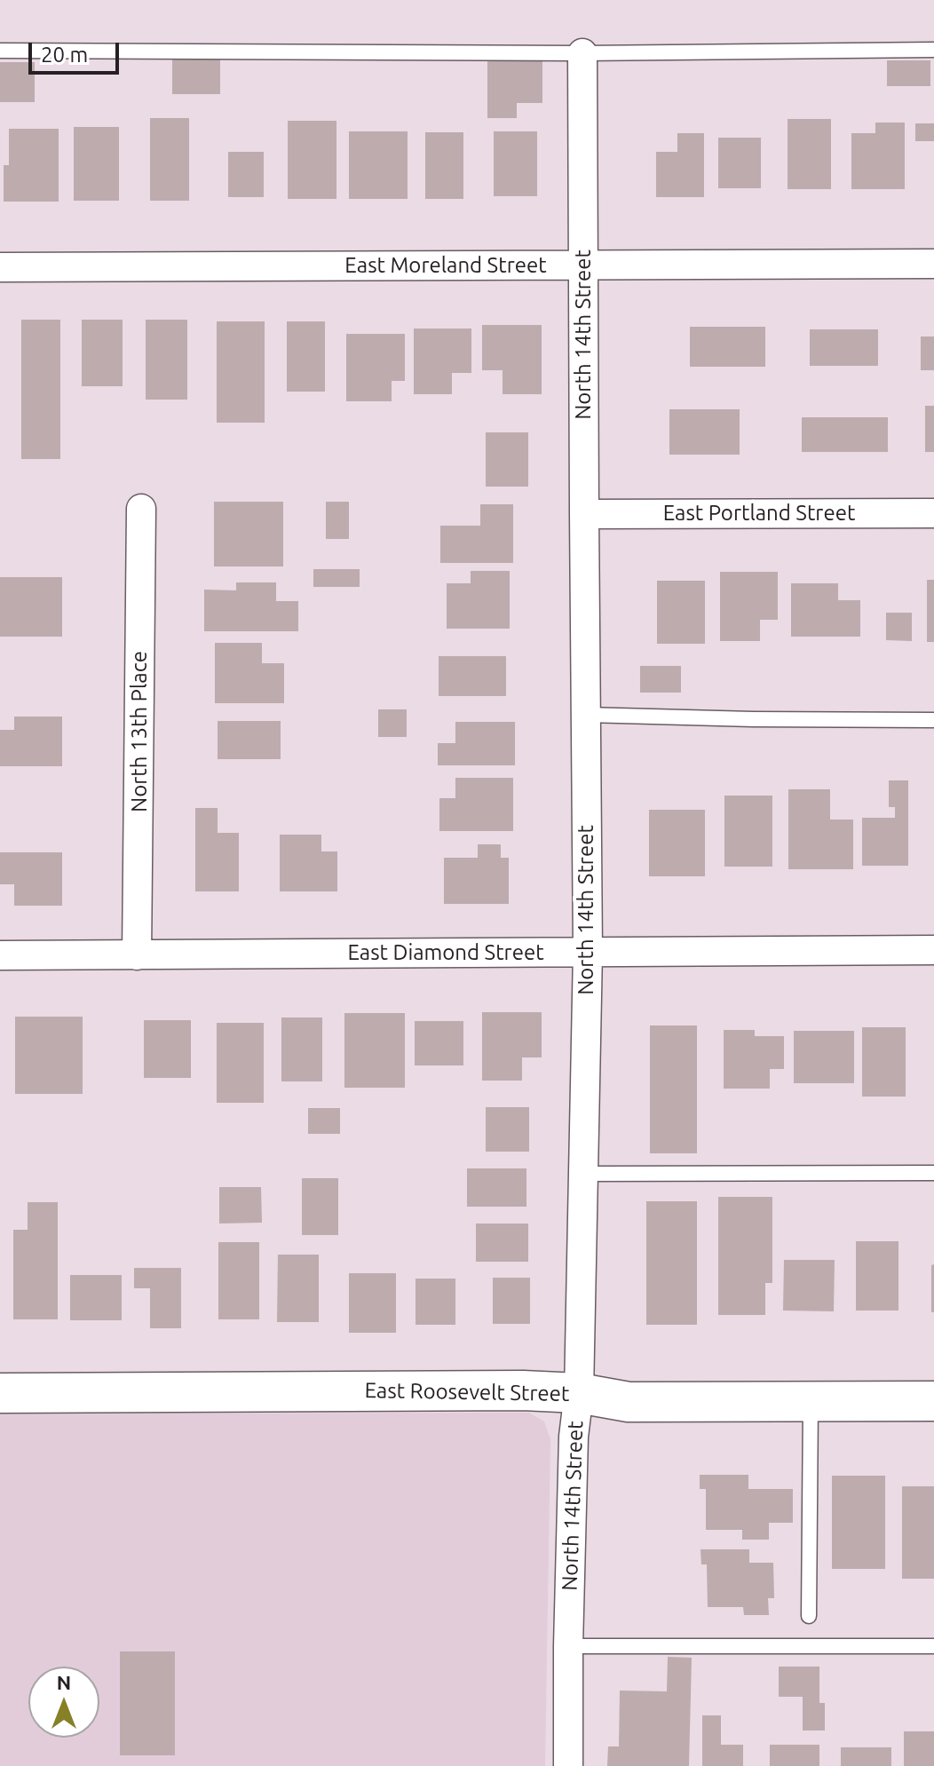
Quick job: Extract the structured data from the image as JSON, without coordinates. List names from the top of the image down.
{
  "streets": {
    "street": [
      "East Moreland Street",
      "North 14th Street",
      "East Portland Street",
      "North 13th Place",
      "East Diamond Street",
      "East Roosevelt Street"
    ]
  },
  "crossings": [
    ["East Moreland Street", "North 14th Street"],
    ["North 14th Street", "East Portland Street"],
    ["North 14th Street", "East Diamond Street"],
    ["North 14th Street", "East Roosevelt Street"],
    ["North 13th Place", "East Diamond Street"]
  ],
  "scale_bar": "20 m",
  "north": "top"
}
